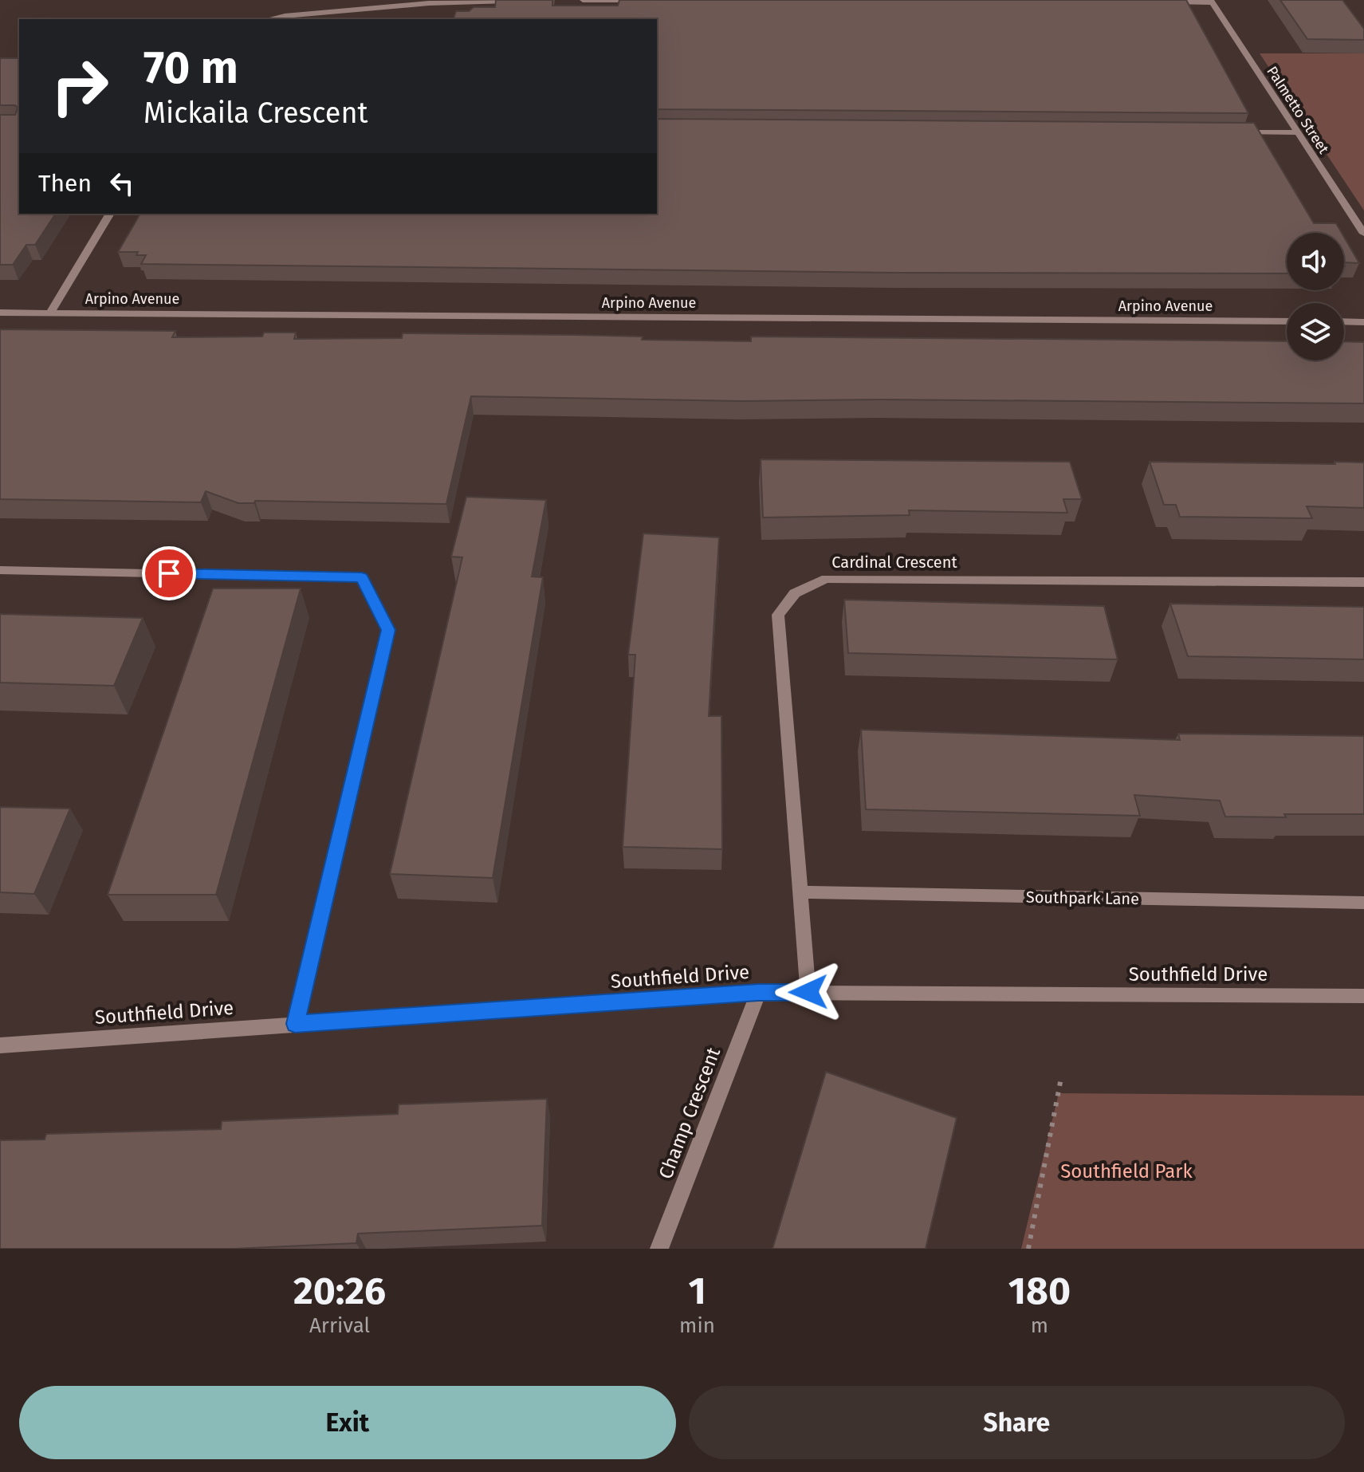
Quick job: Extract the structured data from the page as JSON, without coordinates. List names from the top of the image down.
{
  "streets": {
    "street": [
      "Palmetto Street",
      "Arpino Avenue",
      "Cardinal Crescent",
      "Southpark Lane",
      "Southfield Drive",
      "Champ Crescent"
    ]
  },
  "crossings": [
    ["Cardinal Crescent", "Southpark Lane"],
    ["Cardinal Crescent", "Southfield Drive"],
    ["Southfield Drive", "Champ Crescent"]
  ],
  "parks": ["Southfield Park"],
  "page": {
    "turn": ["70 m", "Mickaila Crescent"],
    "then": "Then",
    "eta": [
      "20:26",
      "Arrival",
      "1",
      "min",
      "180",
      "m"
    ],
    "buttons": ["Exit", "Share"]
  }
}
